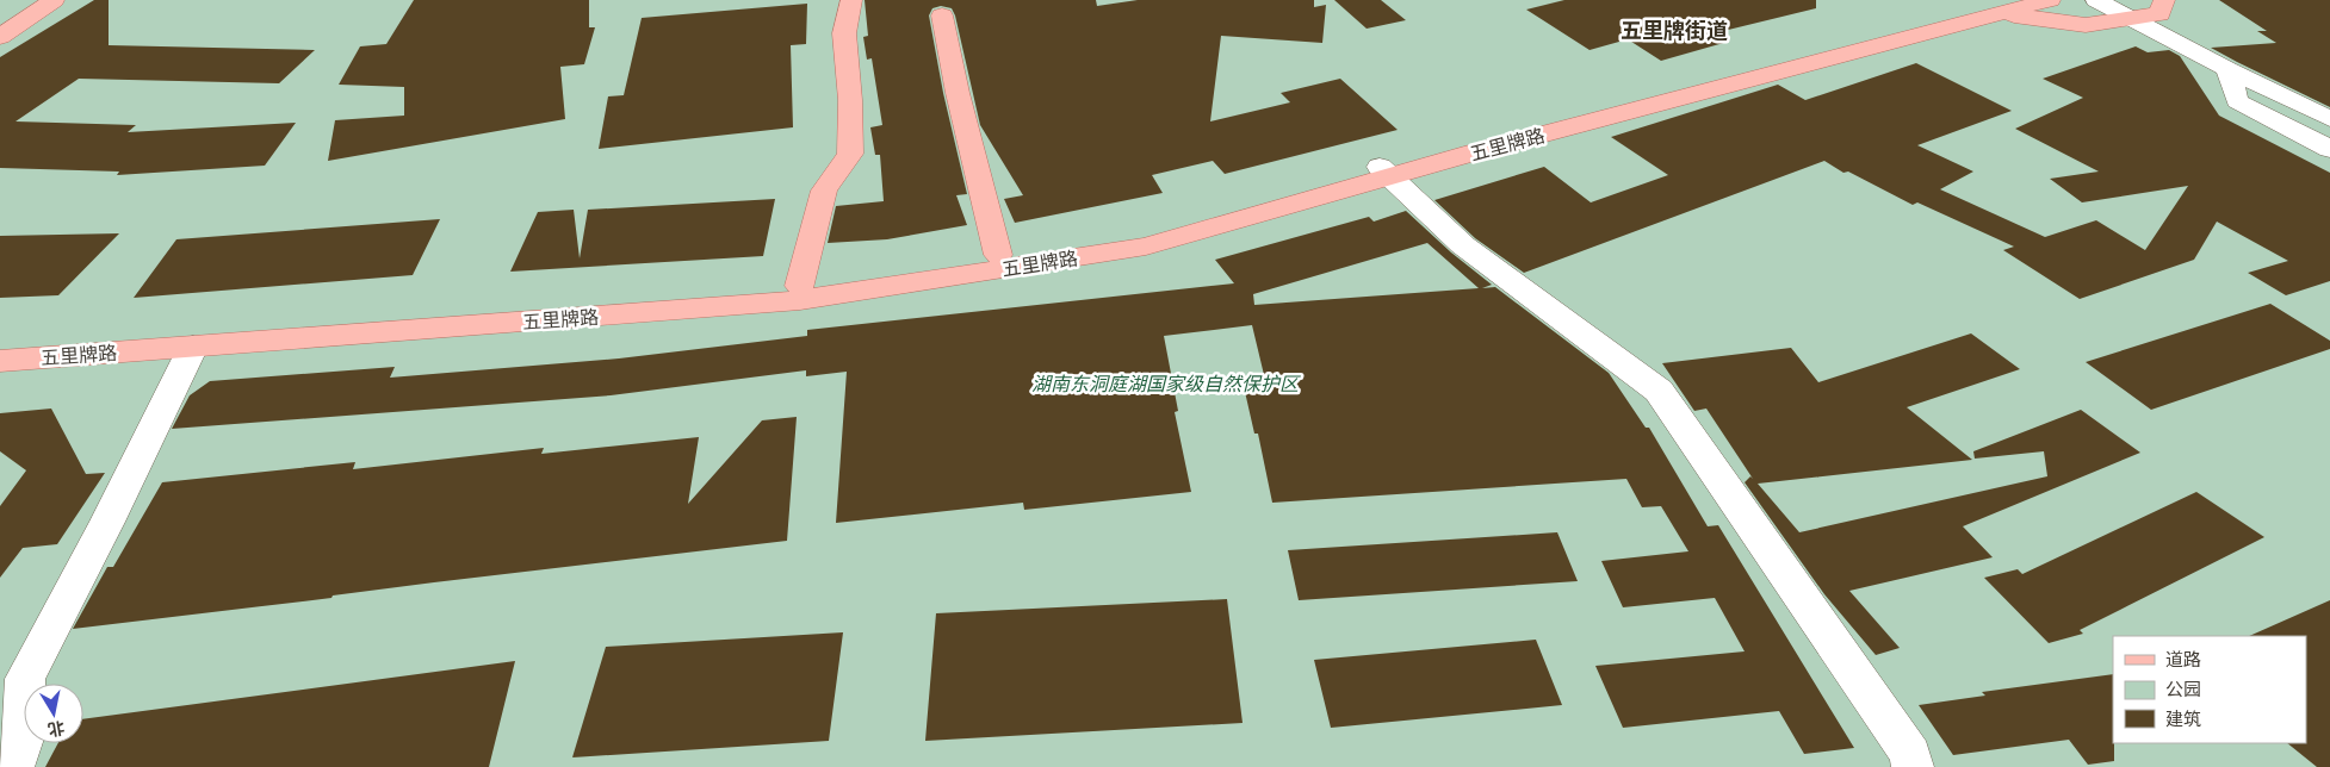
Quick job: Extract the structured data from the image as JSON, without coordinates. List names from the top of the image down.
{
  "streets": {
    "main road": ["五里牌路"]
  },
  "districts": ["五里牌街道"],
  "parks": ["湖南东洞庭湖国家级自然保护区"],
  "legend": ["道路", "公园", "建筑"],
  "north": "bottom"
}
